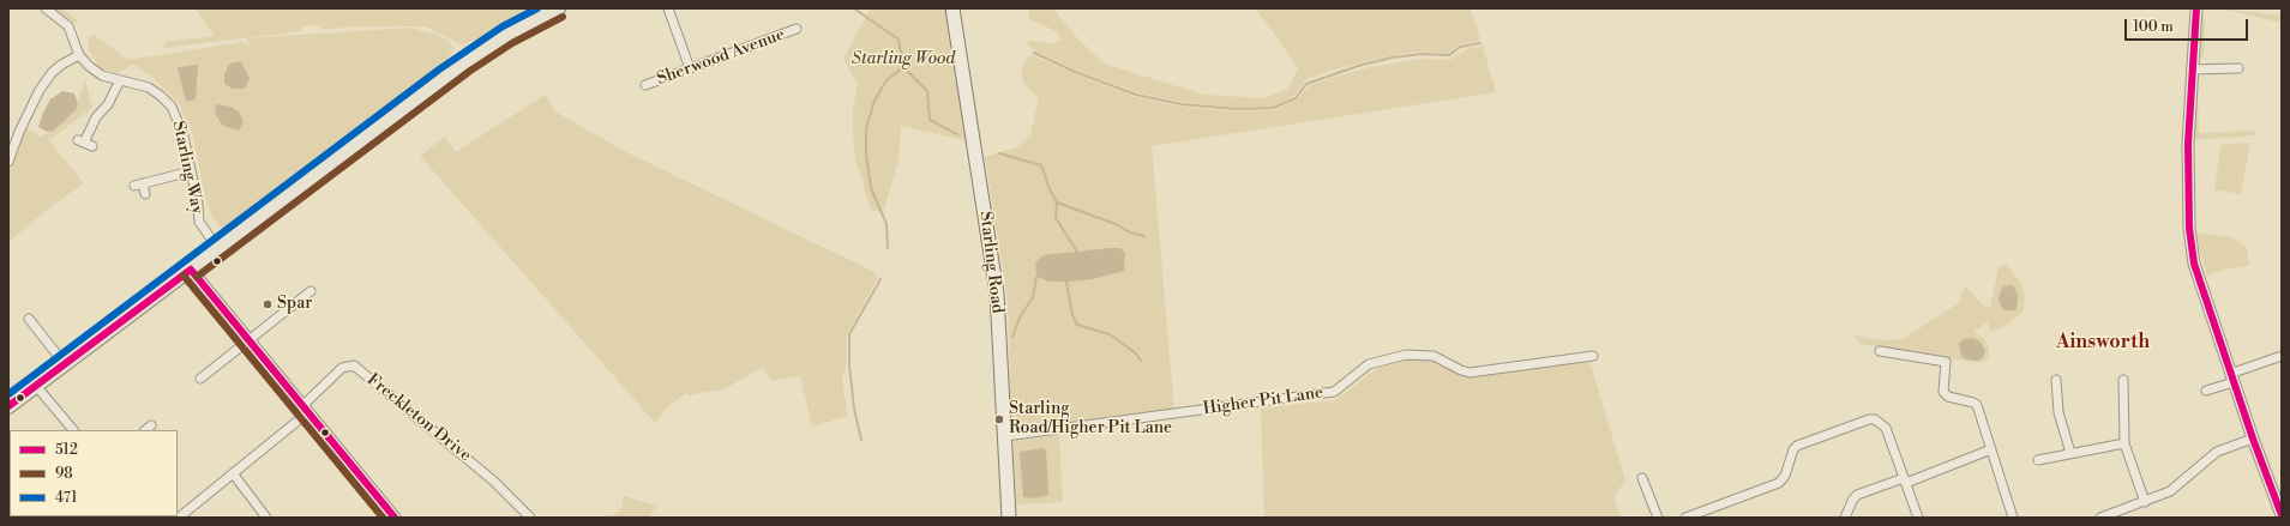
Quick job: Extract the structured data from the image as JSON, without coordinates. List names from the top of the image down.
{
  "streets": {
    "main road": ["Starling Road"],
    "street": [
      "Sherwood Avenue",
      "Starling Way",
      "Higher Pit Lane",
      "Freckleton Drive"
    ]
  },
  "crossings": [
    ["Starling Road", "Higher Pit Lane"]
  ],
  "districts": ["Ainsworth"],
  "parks": ["Starling Wood"],
  "places": ["Spar", "Starling Road/Higher Pit Lane"],
  "lines": ["transit line 512", "transit line 471", "transit line 98"],
  "legend": ["512", "98", "471"],
  "scale_bar": "100 m"
}
